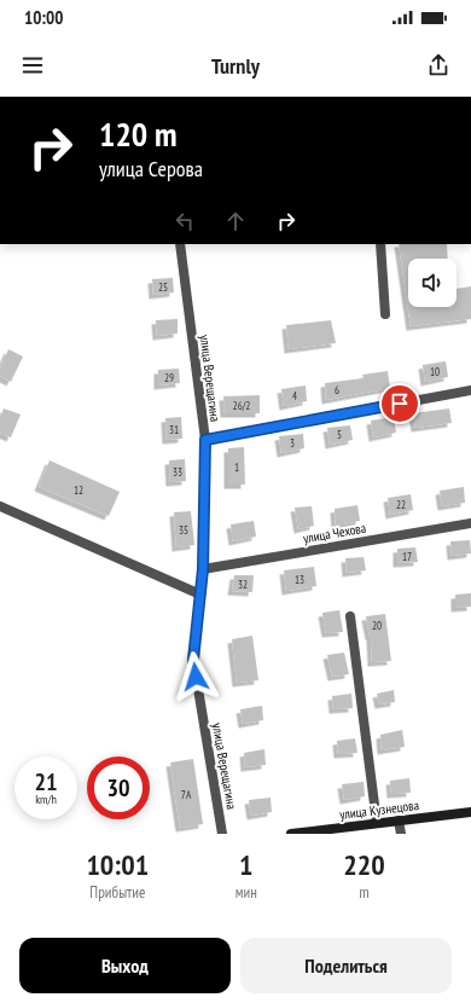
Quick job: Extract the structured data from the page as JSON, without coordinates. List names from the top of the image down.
{
  "streets": {
    "main road": ["улица Кузнецова"],
    "street": ["улица Верещагина", "улица Чехова"]
  },
  "crossings": [
    ["улица Верещагина", "улица Чехова"]
  ],
  "house_numbers": [
    "25",
    "10",
    "29",
    "6",
    "4",
    "26/2",
    "31",
    "5",
    "3",
    "1",
    "33",
    "12",
    "22",
    "35",
    "17",
    "13",
    "32",
    "20",
    "7А"
  ],
  "page": {
    "status": "10:00",
    "header": "Turnly",
    "turn": ["120 m", "улица Серова"],
    "speed": "21 km/h",
    "limit": "30",
    "eta": [
      "10:01",
      "Прибытие",
      "1",
      "мин",
      "220",
      "m"
    ],
    "buttons": ["Выход", "Поделиться"]
  }
}
